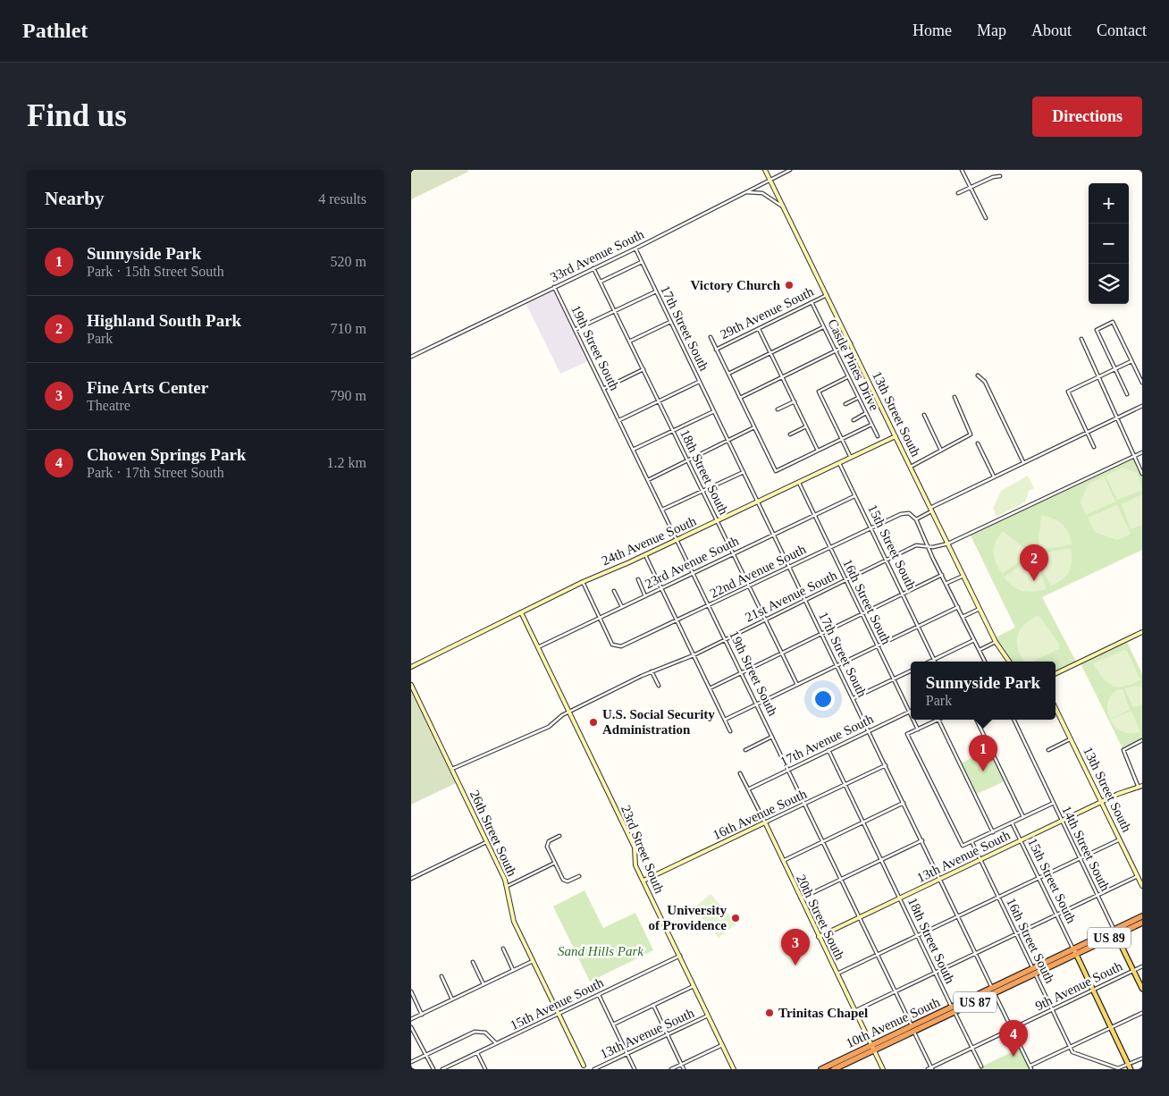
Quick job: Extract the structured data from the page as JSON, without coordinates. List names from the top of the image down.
{
  "streets": {
    "highway": ["US 89", "US 87", "10th Avenue South"],
    "main road": ["15th Street South", "14th Street South"],
    "street": [
      "33rd Avenue South",
      "29th Avenue South",
      "17th Street South",
      "19th Street South",
      "Castle Pines Drive",
      "13th Street South",
      "18th Street South",
      "24th Avenue South",
      "23rd Avenue South",
      "22nd Avenue South",
      "21st Avenue South",
      "16th Street South",
      "17th Avenue South",
      "16th Avenue South",
      "26th Street South",
      "23rd Street South",
      "13th Avenue South",
      "20th Street South",
      "9th Avenue South",
      "15th Avenue South"
    ]
  },
  "crossings": [
    ["33rd Avenue South", "17th Street South"],
    ["33rd Avenue South", "19th Street South"],
    ["33rd Avenue South", "13th Street South"],
    ["33rd Avenue South", "18th Street South"],
    ["29th Avenue South", "Castle Pines Drive"],
    ["29th Avenue South", "13th Street South"],
    ["17th Street South", "24th Avenue South"],
    ["17th Street South", "23rd Avenue South"],
    ["17th Street South", "22nd Avenue South"],
    ["17th Street South", "21st Avenue South"],
    ["17th Street South", "17th Avenue South"],
    ["17th Street South", "16th Avenue South"],
    ["17th Street South", "13th Avenue South"],
    ["17th Street South", "9th Avenue South"],
    ["17th Street South", "10th Avenue South"],
    ["19th Street South", "24th Avenue South"],
    ["19th Street South", "23rd Avenue South"],
    ["19th Street South", "22nd Avenue South"],
    ["19th Street South", "21st Avenue South"],
    ["19th Street South", "17th Avenue South"],
    ["19th Street South", "16th Avenue South"],
    ["19th Street South", "13th Avenue South"],
    ["19th Street South", "9th Avenue South"],
    ["19th Street South", "10th Avenue South"],
    ["13th Street South", "24th Avenue South"],
    ["13th Street South", "21st Avenue South"],
    ["13th Street South", "13th Avenue South"],
    ["18th Street South", "24th Avenue South"],
    ["18th Street South", "23rd Avenue South"],
    ["18th Street South", "22nd Avenue South"],
    ["18th Street South", "21st Avenue South"],
    ["18th Street South", "17th Avenue South"],
    ["18th Street South", "16th Avenue South"],
    ["18th Street South", "13th Avenue South"],
    ["18th Street South", "9th Avenue South"],
    ["18th Street South", "10th Avenue South"],
    ["24th Avenue South", "15th Street South"],
    ["24th Avenue South", "16th Street South"],
    ["24th Avenue South", "23rd Street South"],
    ["15th Street South", "23rd Avenue South"],
    ["15th Street South", "22nd Avenue South"],
    ["15th Street South", "21st Avenue South"],
    ["15th Street South", "13th Avenue South"],
    ["15th Street South", "9th Avenue South"],
    ["15th Street South", "10th Avenue South"],
    ["23rd Avenue South", "22nd Avenue South"],
    ["23rd Avenue South", "16th Street South"],
    ["23rd Avenue South", "23rd Street South"],
    ["22nd Avenue South", "16th Street South"],
    ["21st Avenue South", "16th Street South"],
    ["21st Avenue South", "26th Street South"],
    ["21st Avenue South", "23rd Street South"],
    ["16th Street South", "17th Avenue South"],
    ["16th Street South", "13th Avenue South"],
    ["16th Street South", "9th Avenue South"],
    ["16th Street South", "10th Avenue South"],
    ["17th Avenue South", "20th Street South"],
    ["16th Avenue South", "23rd Street South"],
    ["16th Avenue South", "20th Street South"],
    ["26th Street South", "15th Avenue South"],
    ["14th Street South", "13th Avenue South"],
    ["14th Street South", "9th Avenue South"],
    ["14th Street South", "10th Avenue South"],
    ["23rd Street South", "13th Avenue South"],
    ["23rd Street South", "15th Avenue South"],
    ["13th Avenue South", "20th Street South"],
    ["20th Street South", "10th Avenue South"]
  ],
  "parks": ["Sand Hills Park"],
  "places": [
    "Victory Church",
    "U.S. Social Security Administration",
    "University of Providence",
    "Trinitas Chapel"
  ],
  "page": {
    "header": "Pathlet",
    "nav": [
      "Home",
      "Map",
      "About",
      "Contact"
    ],
    "buttons": "Directions",
    "title": "Find us",
    "heading": ["Nearby", "4 results"],
    "map_buttons": ["+", "−"],
    "list": [
      {
        "mark": "1",
        "name": "Sunnyside Park",
        "note": "Park · 15th Street South",
        "value": "520 m"
      },
      {
        "mark": "2",
        "name": "Highland South Park",
        "note": "Park",
        "value": "710 m"
      },
      {
        "mark": "3",
        "name": "Fine Arts Center",
        "note": "Theatre",
        "value": "790 m"
      },
      {
        "mark": "4",
        "name": "Chowen Springs Park",
        "note": "Park · 17th Street South",
        "value": "1.2 km"
      }
    ],
    "pins": [
      "2",
      "1",
      "3",
      "4"
    ],
    "popup": ["Sunnyside Park", "Park"]
  }
}
